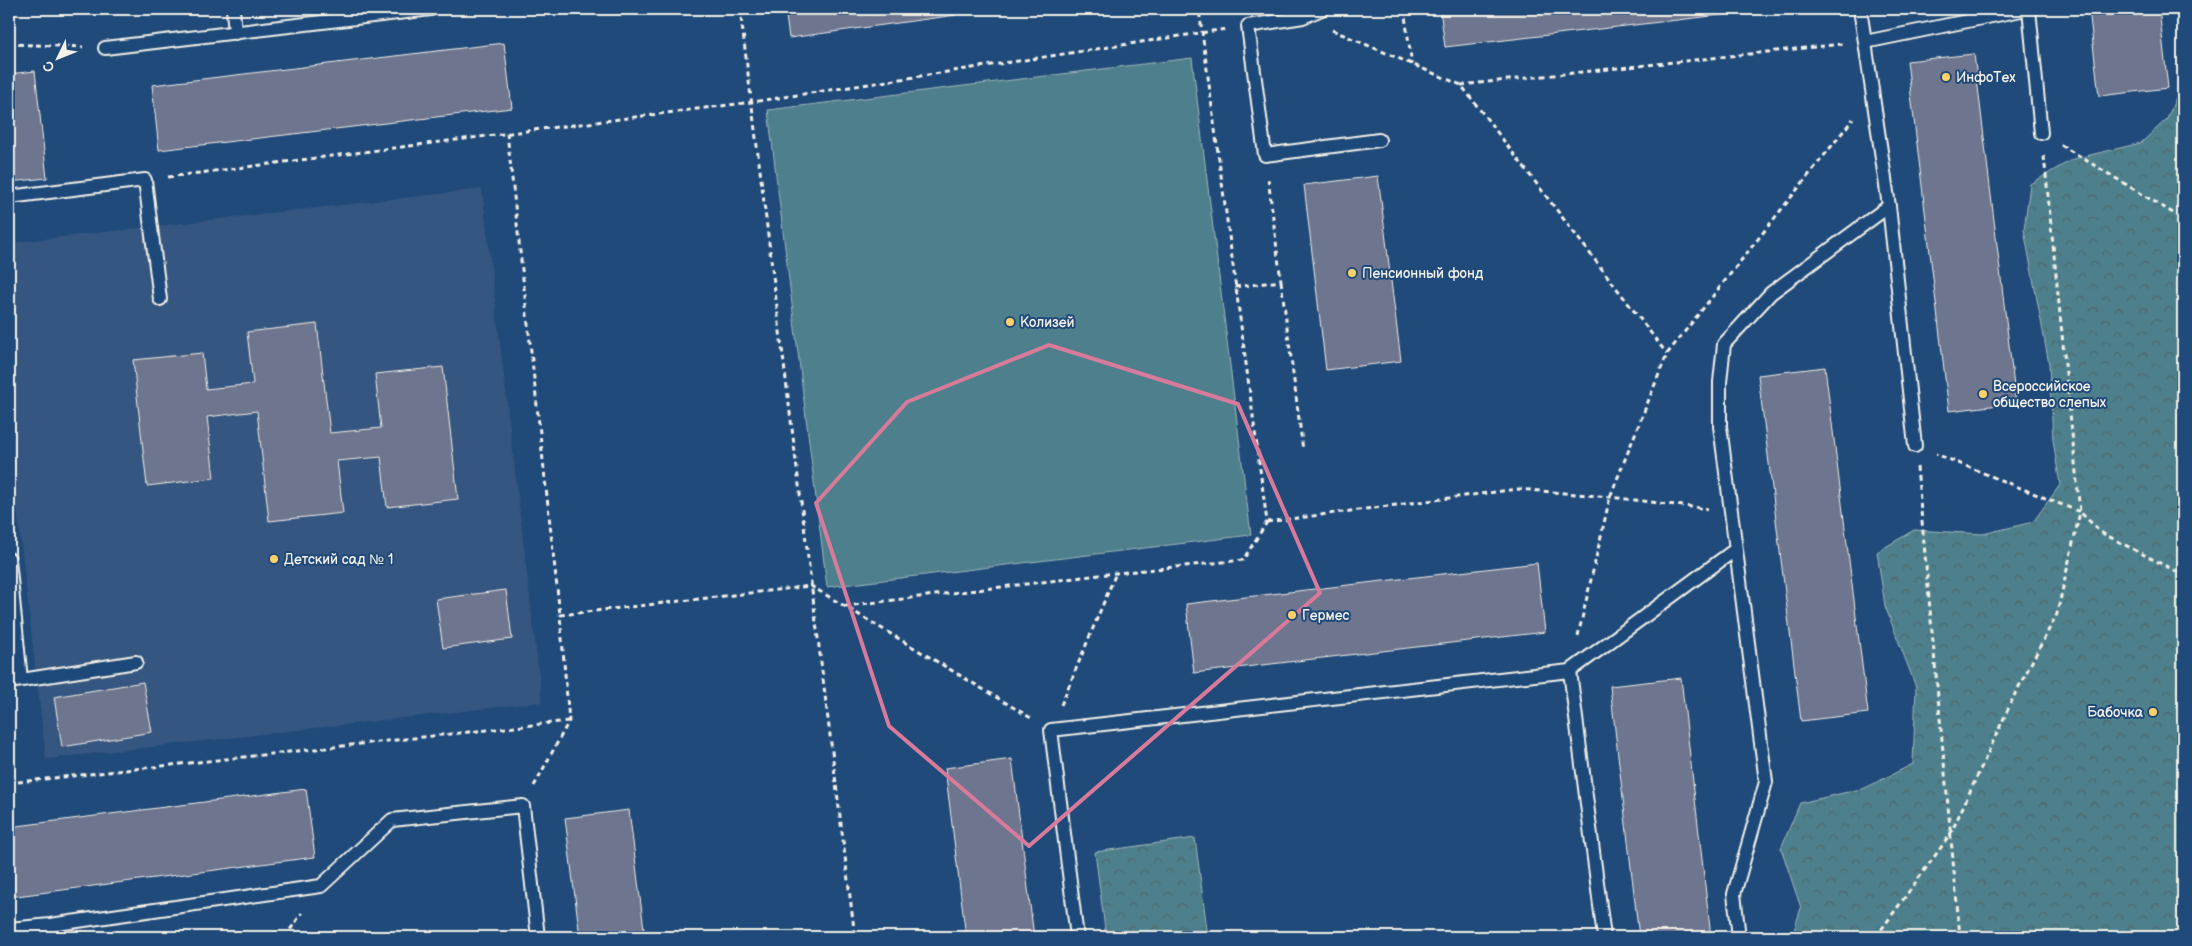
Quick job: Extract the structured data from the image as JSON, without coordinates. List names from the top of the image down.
{
  "places": [
    "ИнфоТех",
    "Пенсионный фонд",
    "Колизей",
    "Всероссийское общество слепых",
    "Детский сад № 1",
    "Гермес",
    "Бабочка"
  ],
  "north": "bottom left"
}
